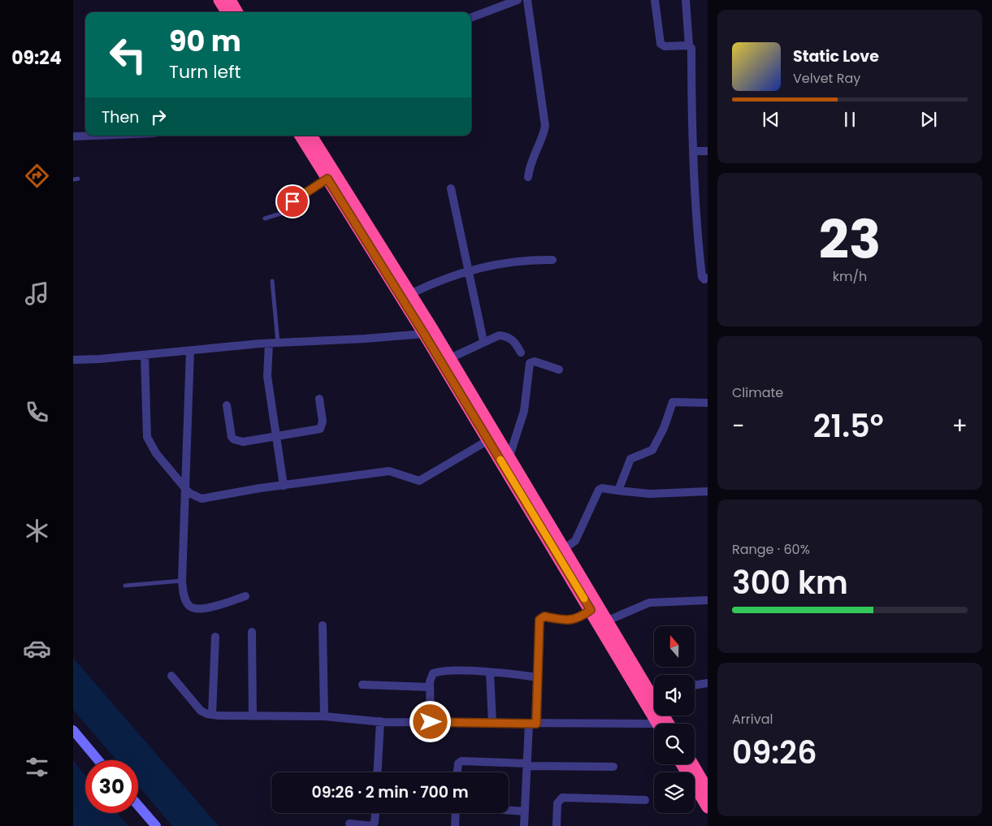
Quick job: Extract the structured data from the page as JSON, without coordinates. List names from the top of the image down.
{
  "north": "top",
  "page": {
    "tabs": "09:24",
    "turn": ["90 m", "Turn left"],
    "song": ["Static Love", "Velvet Ray"],
    "then": "Then",
    "tile": [
      ["23", "km/h"],
      "Climate",
      ["Range · 60%", "300 km"],
      ["Arrival", "09:26"]
    ],
    "heat": ["−", "21.5°", "+"],
    "limit": "30",
    "trip": "09:26 · 2 min · 700 m"
  }
}
